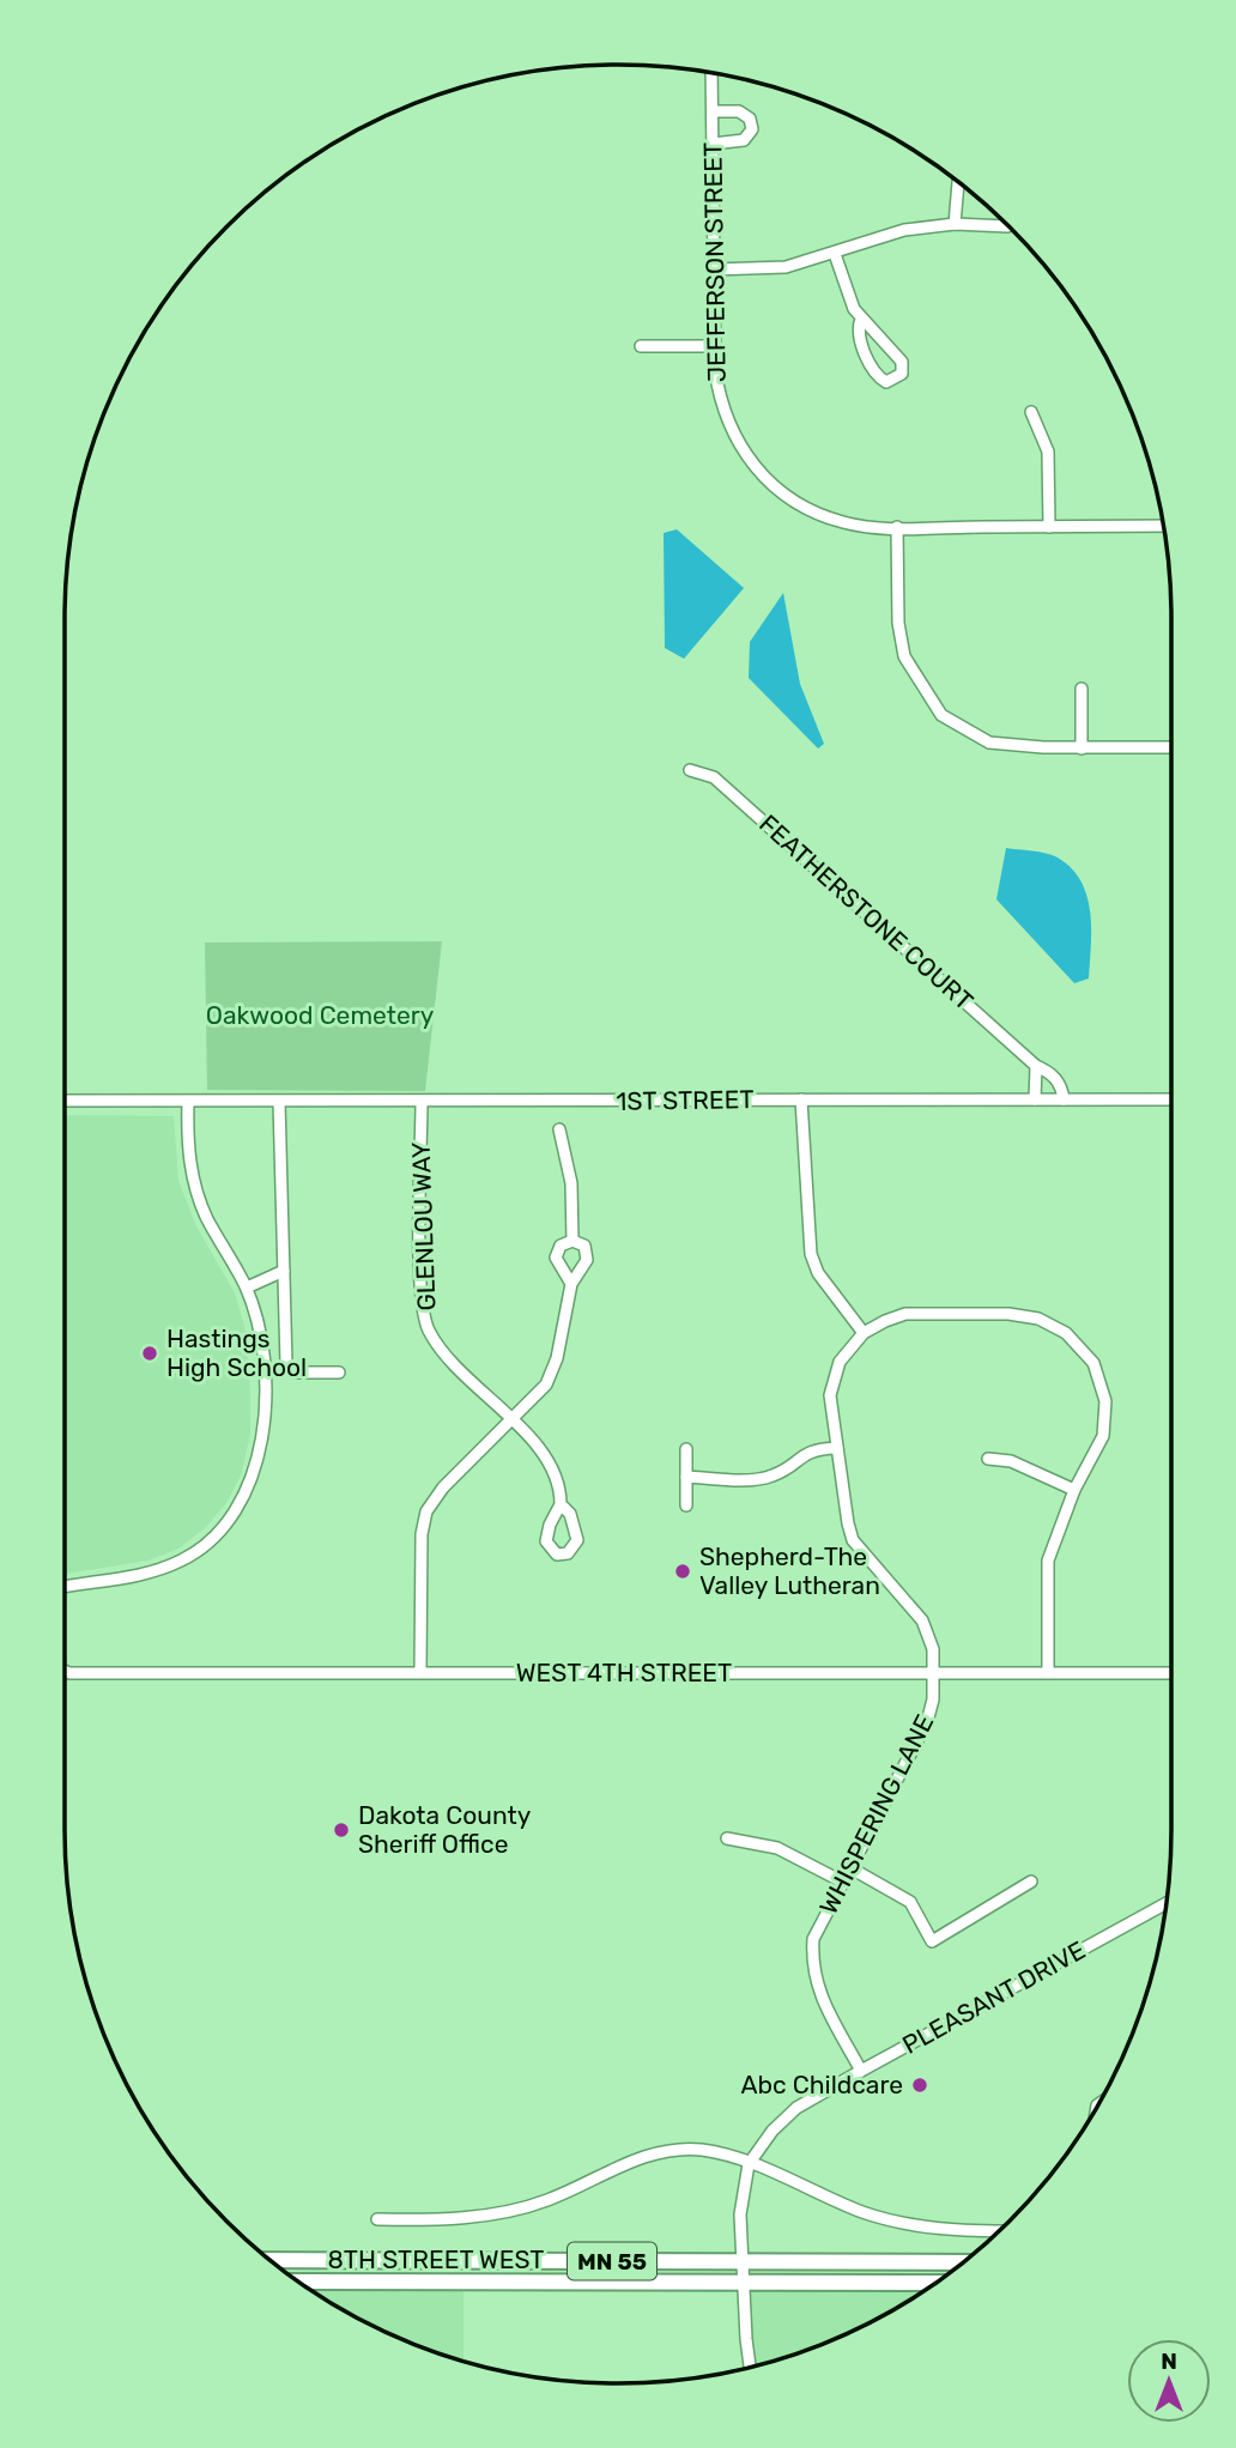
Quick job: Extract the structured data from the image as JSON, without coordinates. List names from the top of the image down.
{
  "streets": {
    "highway": ["8TH STREET WEST", "MN 55"],
    "street": [
      "JEFFERSON STREET",
      "FEATHERSTONE COURT",
      "1ST STREET",
      "GLENLOU WAY",
      "WEST 4TH STREET",
      "WHISPERING LANE",
      "PLEASANT DRIVE"
    ]
  },
  "crossings": [
    ["FEATHERSTONE COURT", "1ST STREET"],
    ["1ST STREET", "GLENLOU WAY"],
    ["WEST 4TH STREET", "WHISPERING LANE"],
    ["WHISPERING LANE", "PLEASANT DRIVE"],
    ["PLEASANT DRIVE", "8TH STREET WEST"]
  ],
  "parks": ["Oakwood Cemetery"],
  "places": [
    "Hastings High School",
    "Shepherd-The Valley Lutheran",
    "Dakota County Sheriff Office",
    "Abc Childcare"
  ],
  "north": "top"
}
